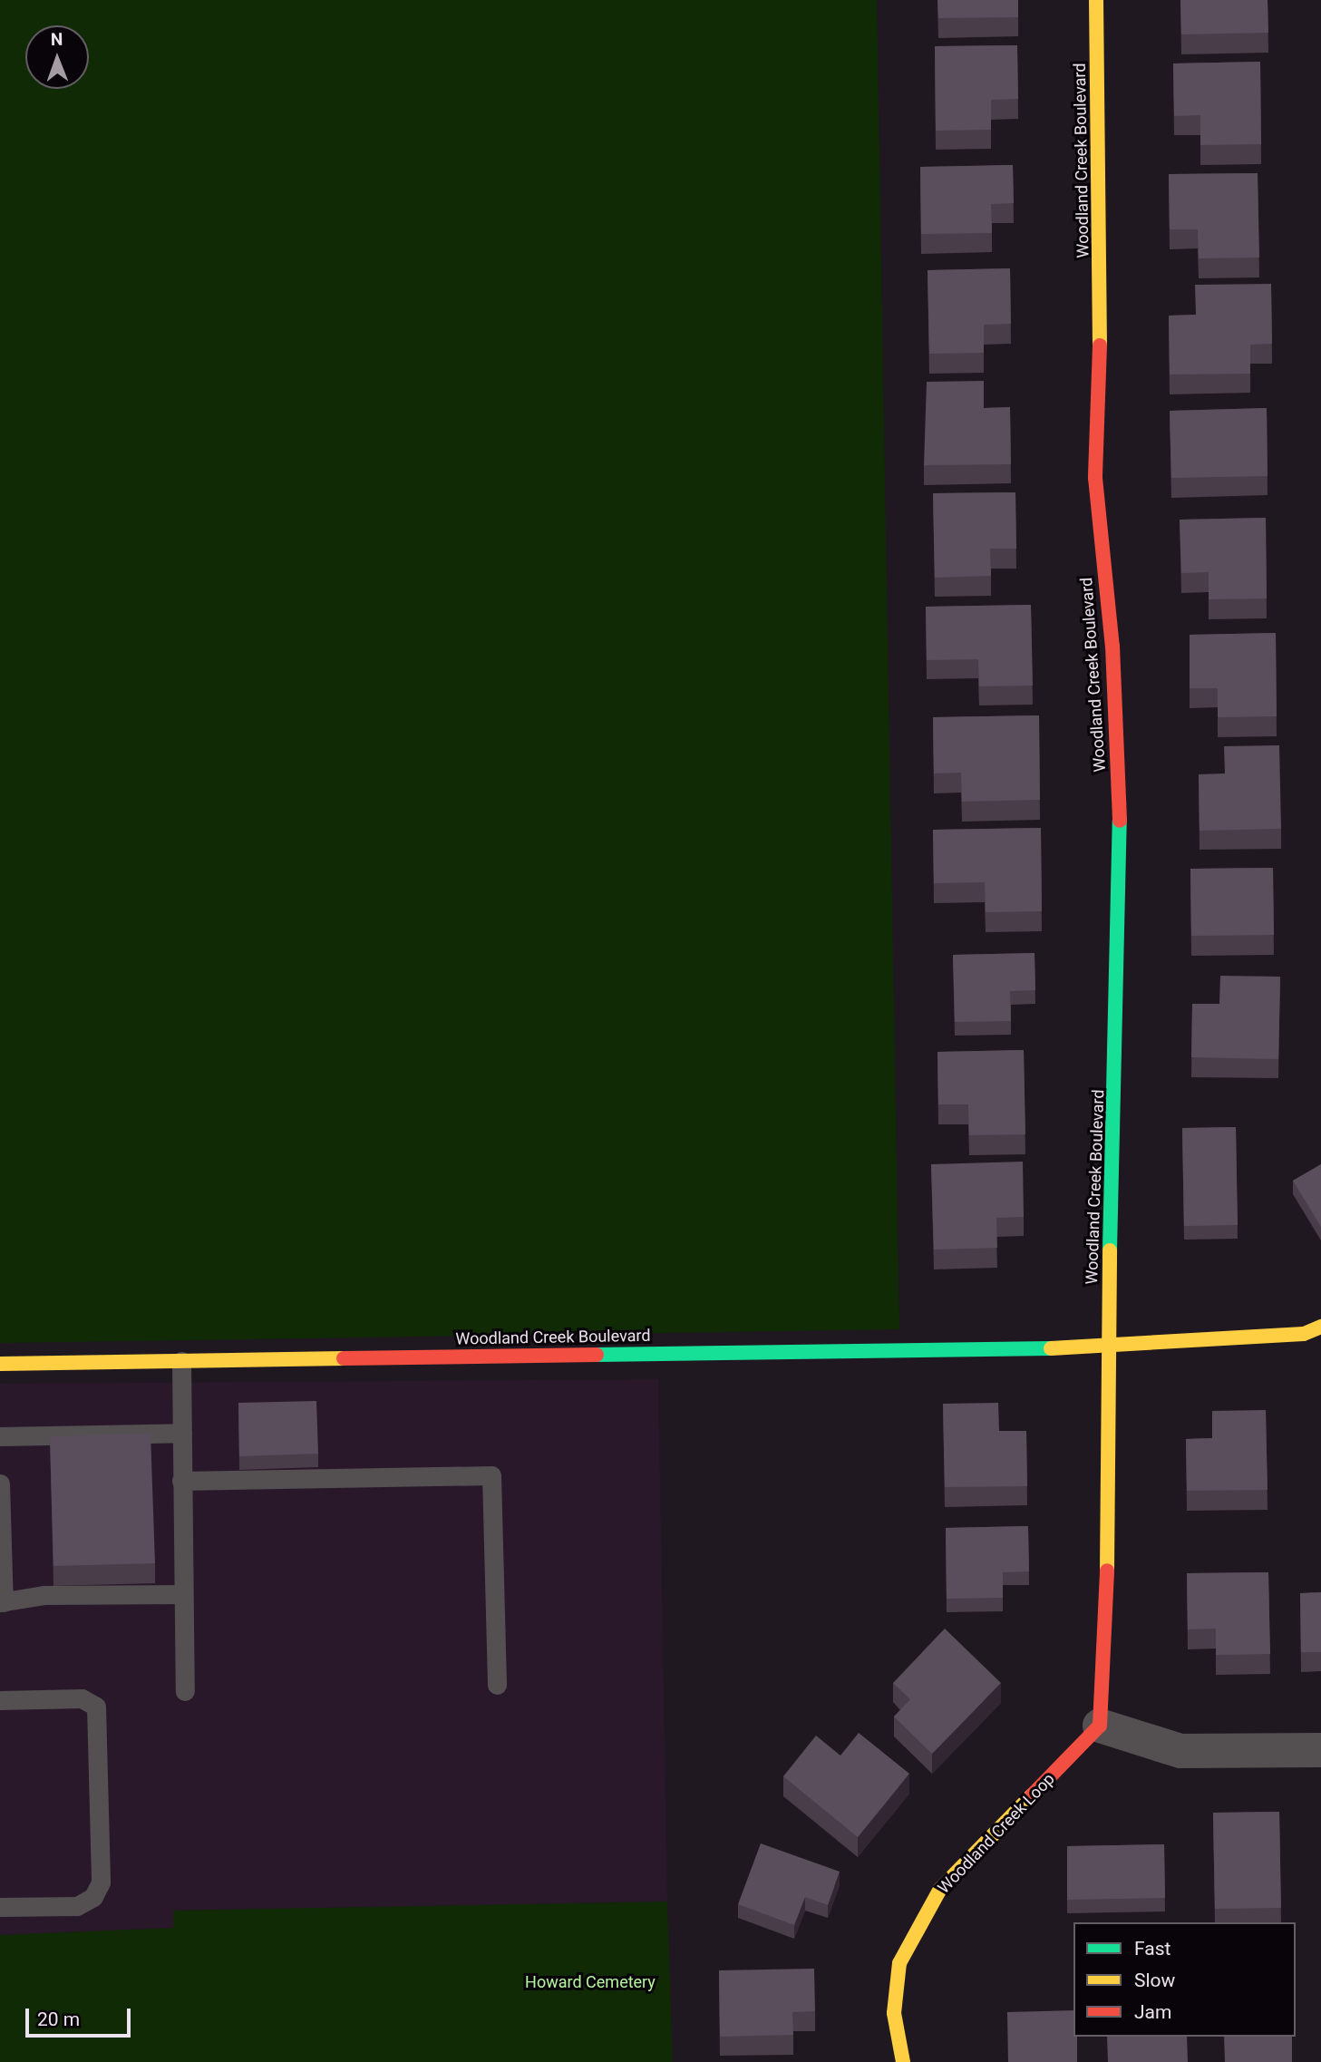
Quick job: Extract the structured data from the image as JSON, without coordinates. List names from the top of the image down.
{
  "streets": {
    "street": ["Woodland Creek Boulevard", "Woodland Creek Loop"]
  },
  "parks": ["Howard Cemetery"],
  "legend": ["Fast", "Slow", "Jam"],
  "scale_bar": "20 m",
  "north": "top"
}
